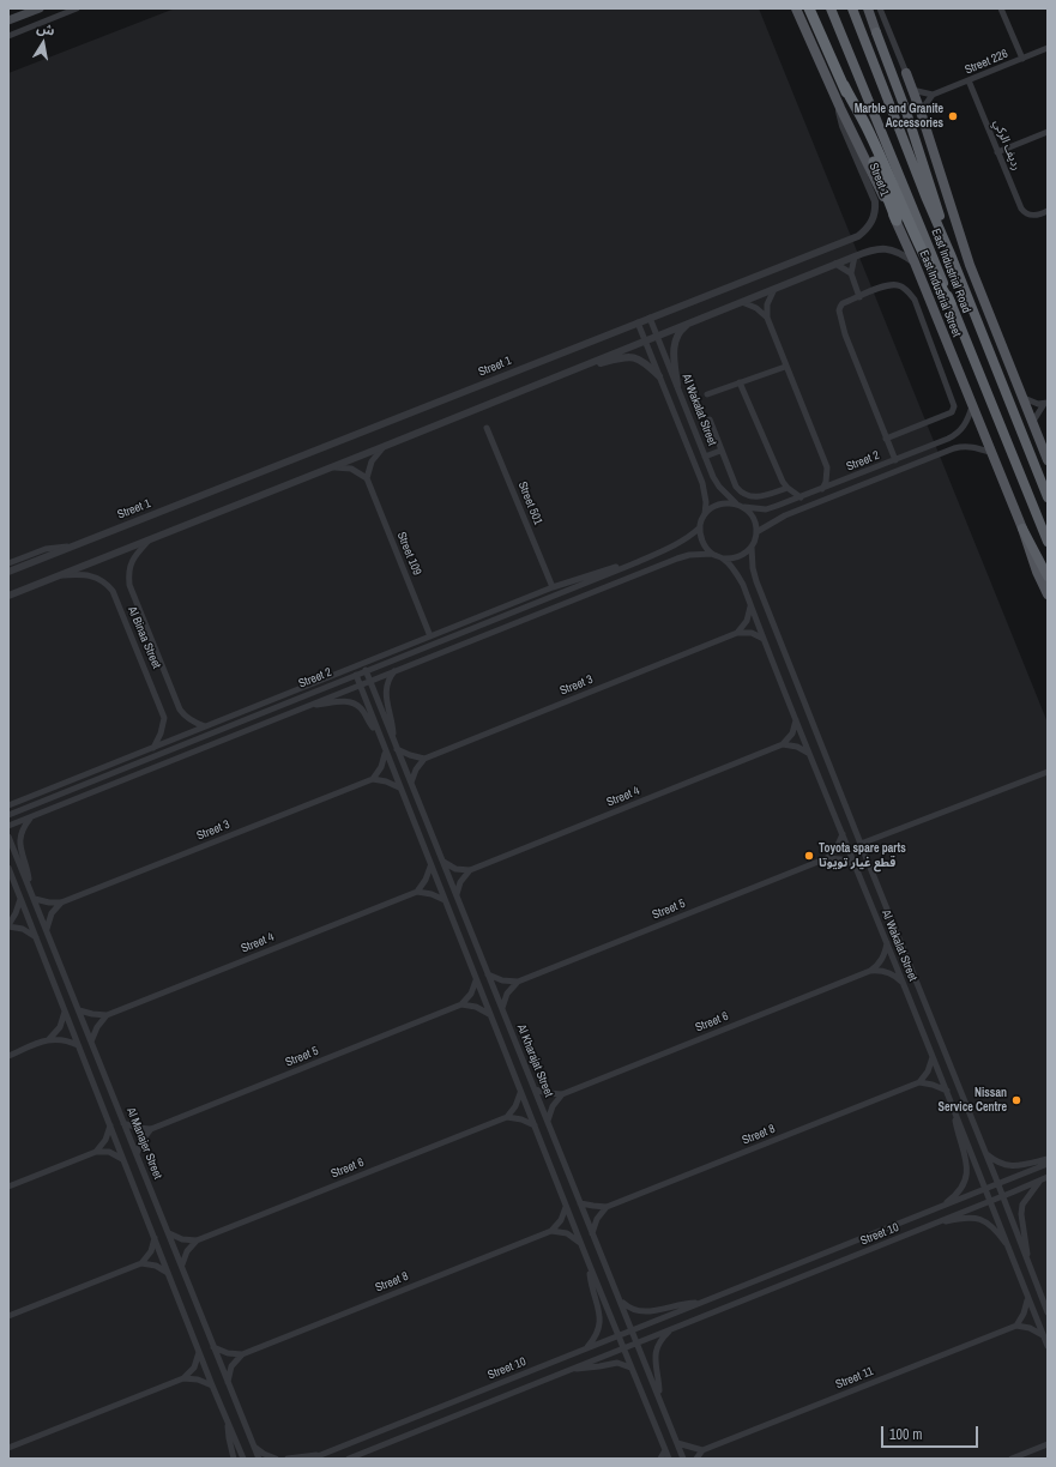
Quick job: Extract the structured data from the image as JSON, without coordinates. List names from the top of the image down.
{
  "streets": {
    "highway": ["East Industrial Road"],
    "main road": ["East Industrial Street"],
    "street": [
      "Street 226",
      "رديف الركي",
      "Street 1",
      "Al Wakalat Street",
      "Street 2",
      "Street 501",
      "Street 109",
      "Al Binaa Street",
      "Street 3",
      "Street 4",
      "Street 5",
      "Street 6",
      "Al Kharajat Street",
      "Street 8",
      "Al Manajer Street",
      "Street 10",
      "Street 11"
    ]
  },
  "crossings": [
    ["Street 226", "رديف الركي"],
    ["Street 1", "East Industrial Street"],
    ["Street 1", "Al Wakalat Street"],
    ["East Industrial Street", "Street 2"],
    ["Al Wakalat Street", "Street 2"],
    ["Al Wakalat Street", "Street 10"],
    ["Street 2", "Street 501"],
    ["Street 2", "Street 109"],
    ["Street 2", "Al Binaa Street"],
    ["Street 2", "Al Kharajat Street"],
    ["Street 3", "Al Manajer Street"],
    ["Al Kharajat Street", "Street 8"],
    ["Al Kharajat Street", "Street 10"]
  ],
  "places": ["Marble and Granite Accessories", "Toyota spare parts قطع غيار تويوتا", "Nissan Service Centre"],
  "scale_bar": "100 m",
  "north": "top"
}
